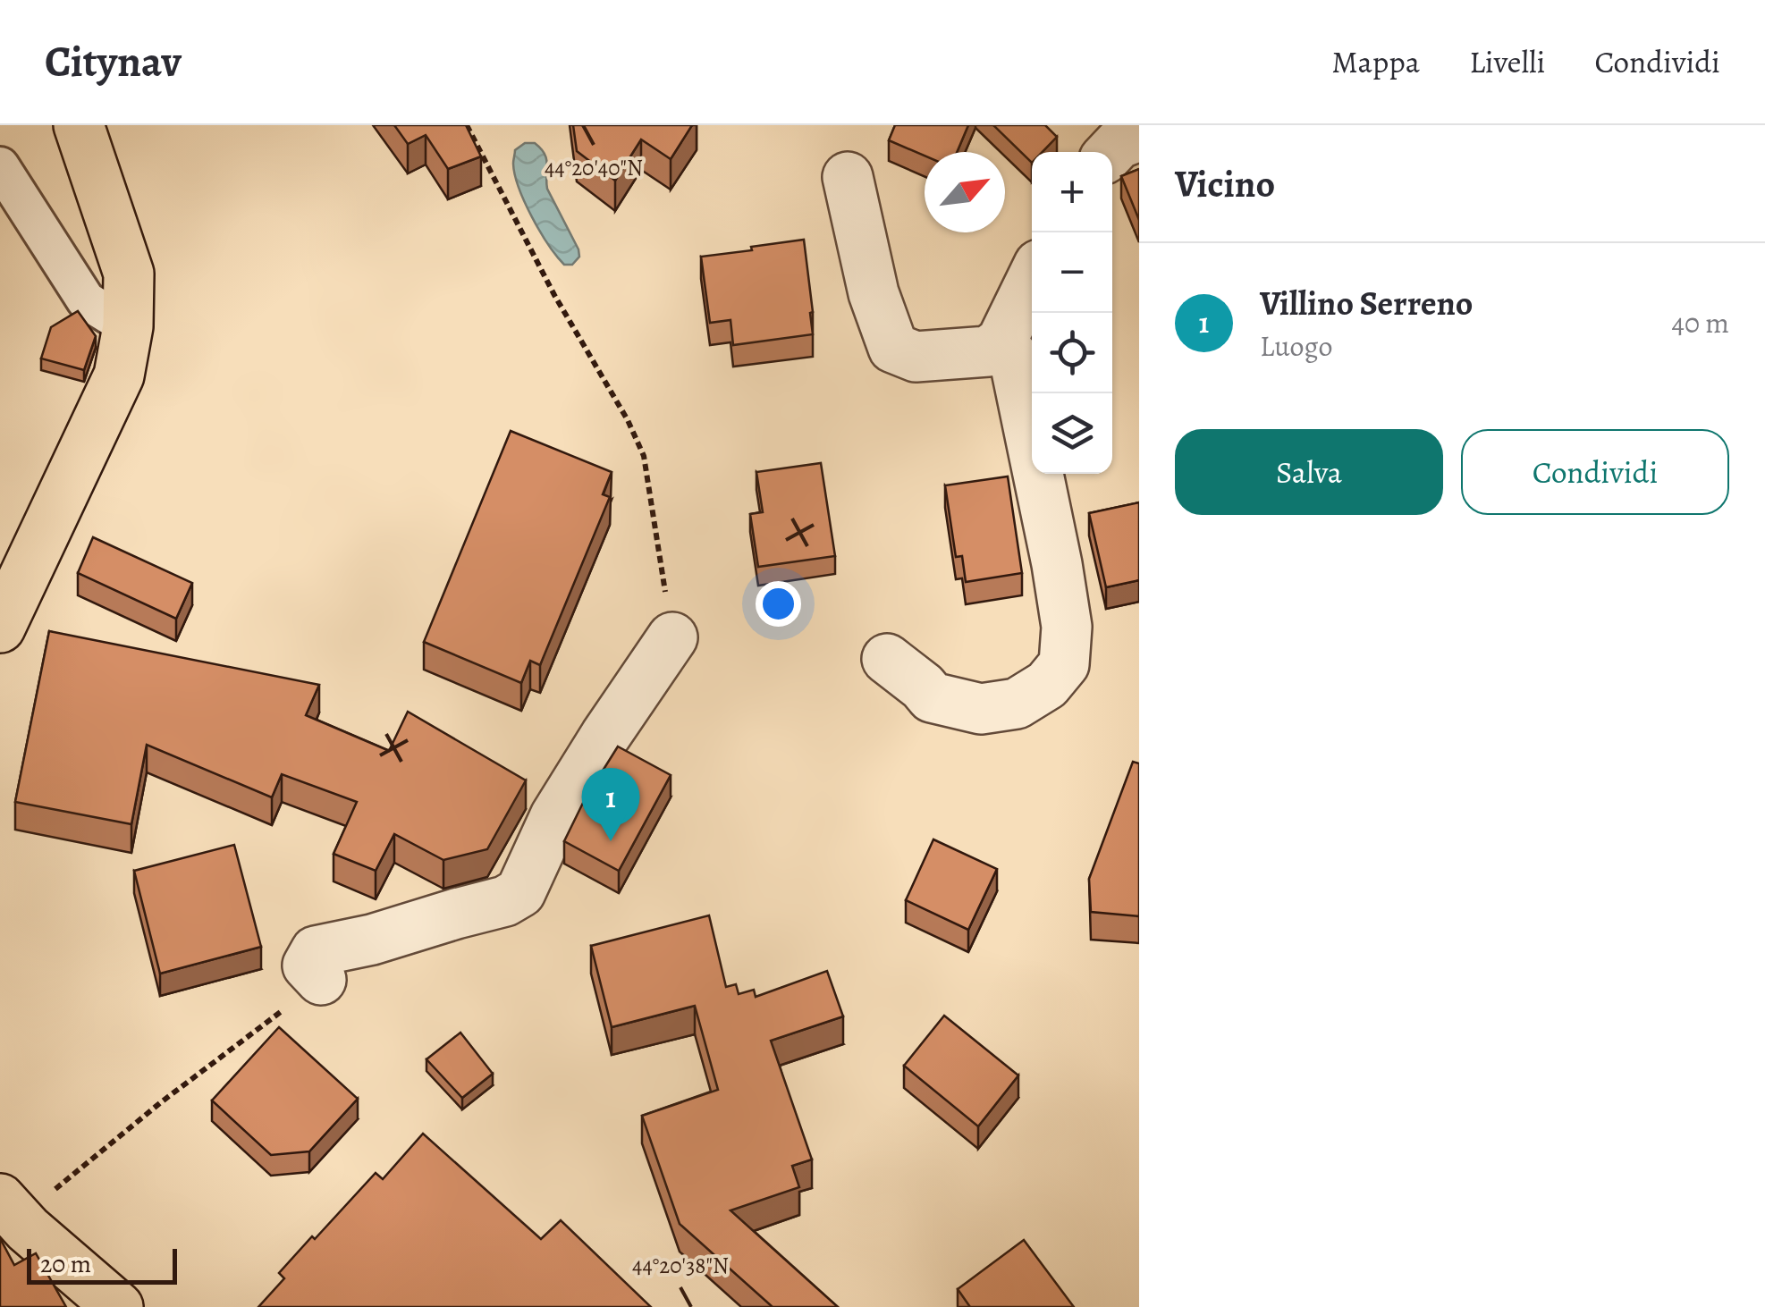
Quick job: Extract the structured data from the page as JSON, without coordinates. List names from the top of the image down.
{
  "scale_bar": "20 m",
  "north": "top right",
  "page": {
    "header": "Citynav",
    "nav": ["Mappa", "Livelli", "Condividi"],
    "heading": "Vicino",
    "map_buttons": ["+", "−"],
    "list": [
      {
        "mark": "1",
        "name": "Villino Serreno",
        "note": "Luogo",
        "value": "40 m"
      }
    ],
    "buttons": ["Salva", "Condividi"],
    "pins": "1",
    "scale": "20 m"
  },
  "coordinates": ["44°20'40\"N", "44°20'38\"N"]
}
